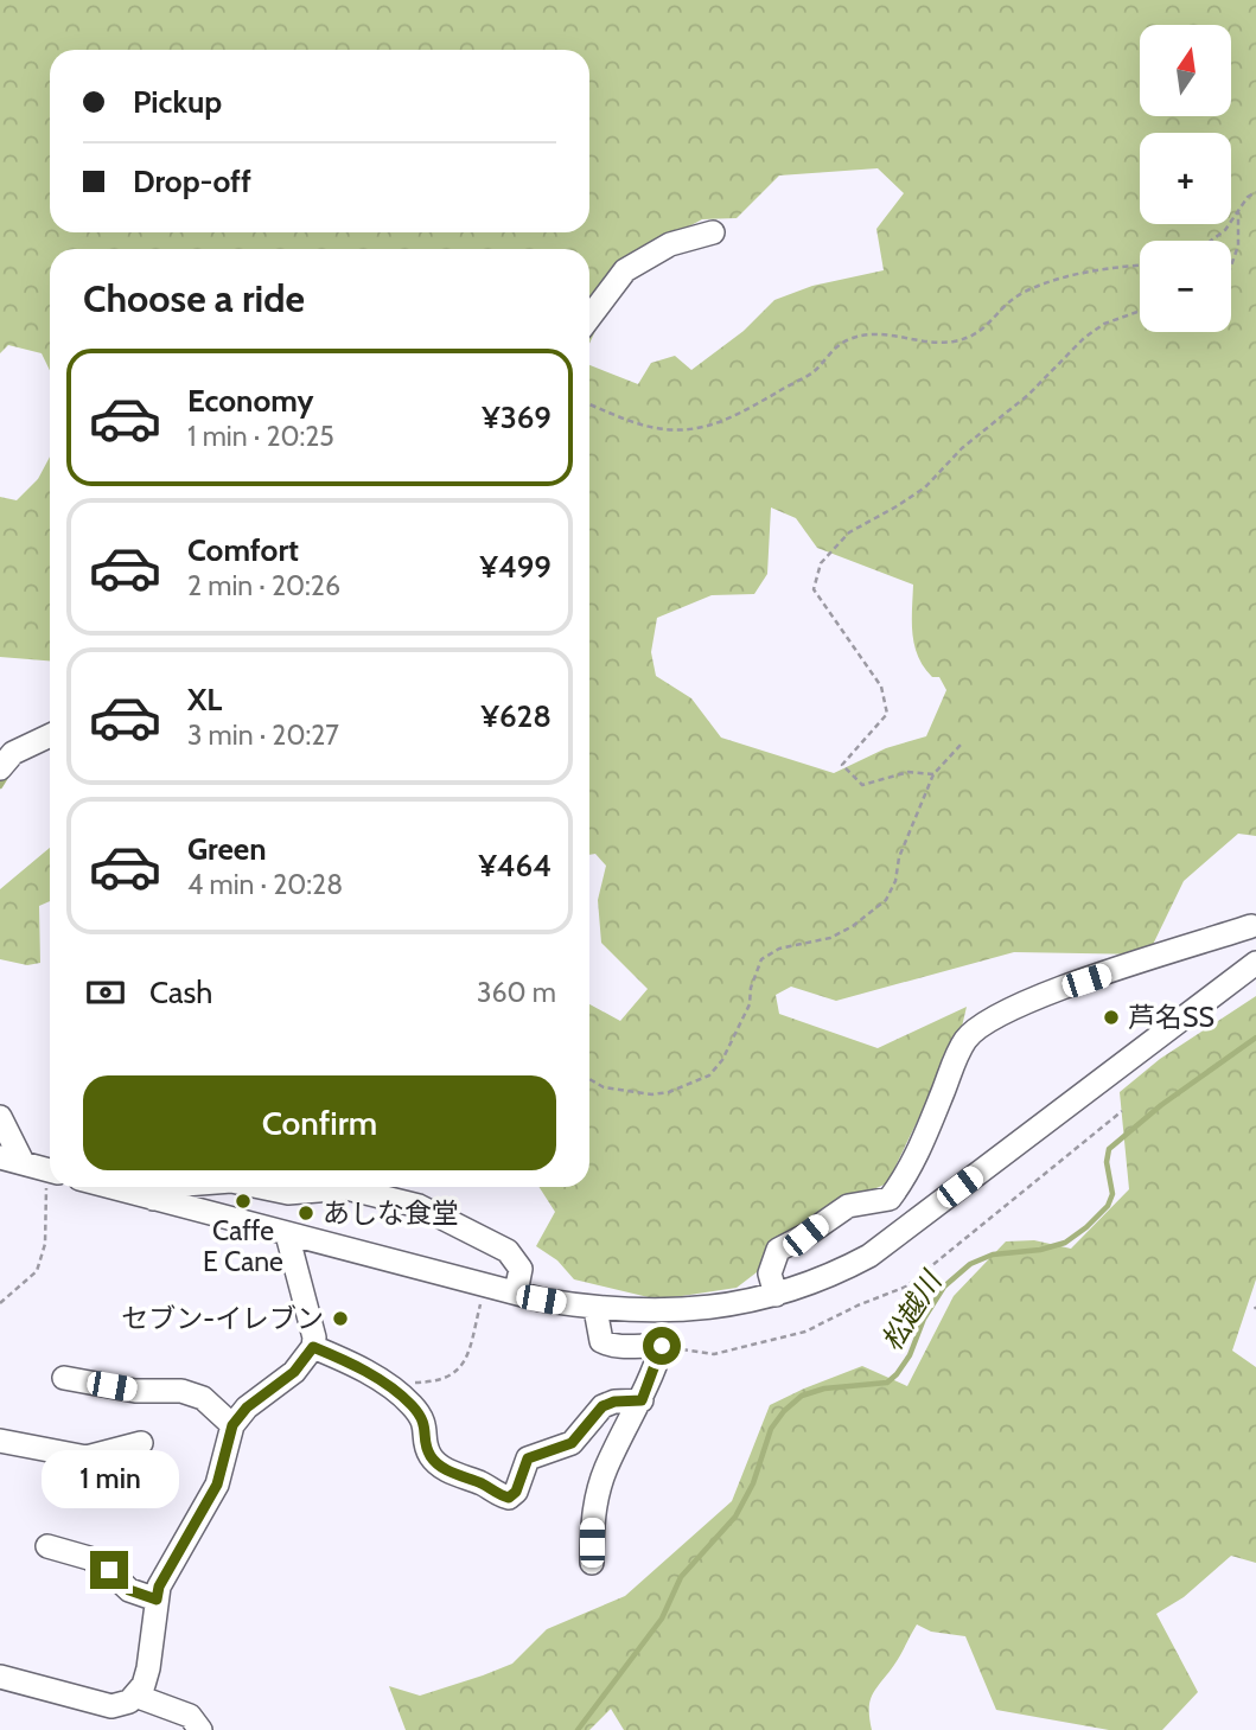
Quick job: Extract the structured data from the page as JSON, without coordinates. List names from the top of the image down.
{
  "water": ["松越川"],
  "places": [
    "芦名SS",
    "Caffe E Cane",
    "あしな食堂",
    "セブン-イレブン"
  ],
  "north": "top",
  "page": {
    "map_buttons": ["+", "−"],
    "banner": ["Pickup", "Drop-off"],
    "heading": "Choose a ride",
    "list": [
      {
        "name": "Economy",
        "note": "1 min · 20:25",
        "value": "¥369"
      },
      {
        "name": "Comfort",
        "note": "2 min · 20:26",
        "value": "¥499"
      },
      {
        "name": "XL",
        "note": "3 min · 20:27",
        "value": "¥628"
      },
      {
        "name": "Green",
        "note": "4 min · 20:28",
        "value": "¥464"
      }
    ],
    "pay": ["Cash", "360 m"],
    "buttons": "Confirm",
    "bubble": "1 min"
  }
}
